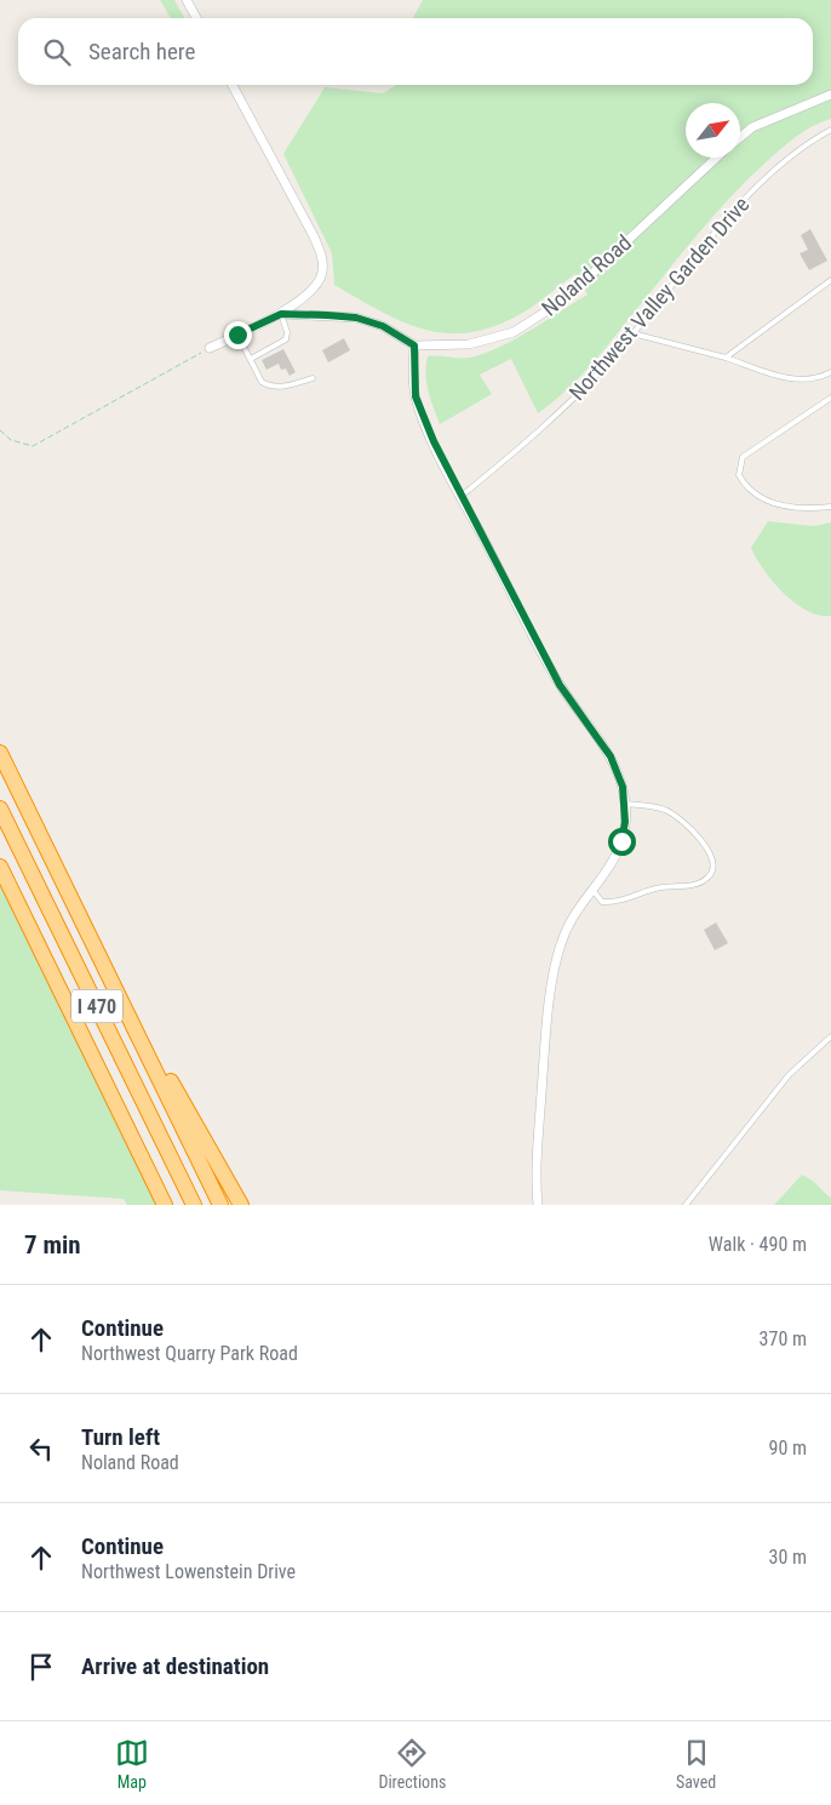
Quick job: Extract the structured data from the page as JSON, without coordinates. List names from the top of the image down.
{
  "streets": {
    "highway": ["I 470"],
    "street": ["Noland Road"],
    "lane": ["Northwest Valley Garden Drive"]
  },
  "north": "top right",
  "page": {
    "search": "Search here",
    "heading": ["7 min", "Walk · 490 m"],
    "list": [
      ["Continue", "Northwest Quarry Park Road", "370 m"],
      ["Turn left", "Noland Road", "90 m"],
      ["Continue", "Northwest Lowenstein Drive", "30 m"],
      "Arrive at destination"
    ],
    "nav": ["Map", "Directions", "Saved"]
  }
}
